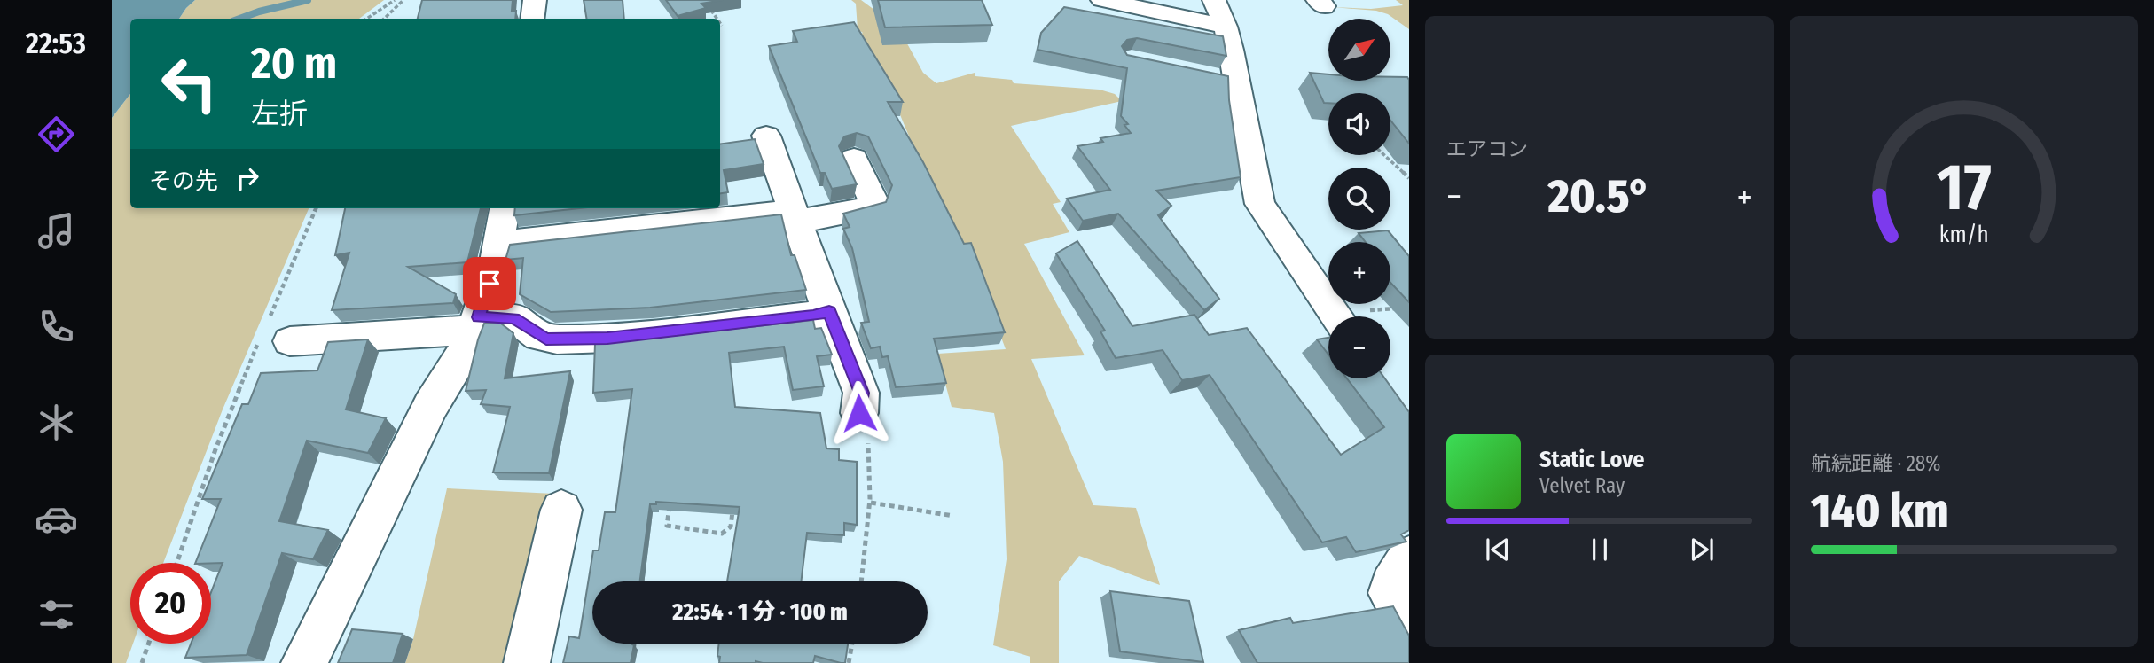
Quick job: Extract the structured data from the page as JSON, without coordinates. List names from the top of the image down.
{
  "north": "top right",
  "page": {
    "tabs": "22:53",
    "tile": [
      "エアコン",
      ["航続距離 · 28%", "140 km"]
    ],
    "map_buttons": ["+", "−"],
    "turn": ["20 m", "左折"],
    "then": "その先",
    "heat": ["−", "20.5°", "+"],
    "song": ["Static Love", "Velvet Ray"],
    "limit": "20",
    "trip": "22:54 · 1 分 · 100 m",
    "gauge": ["17", "km/h"]
  }
}
